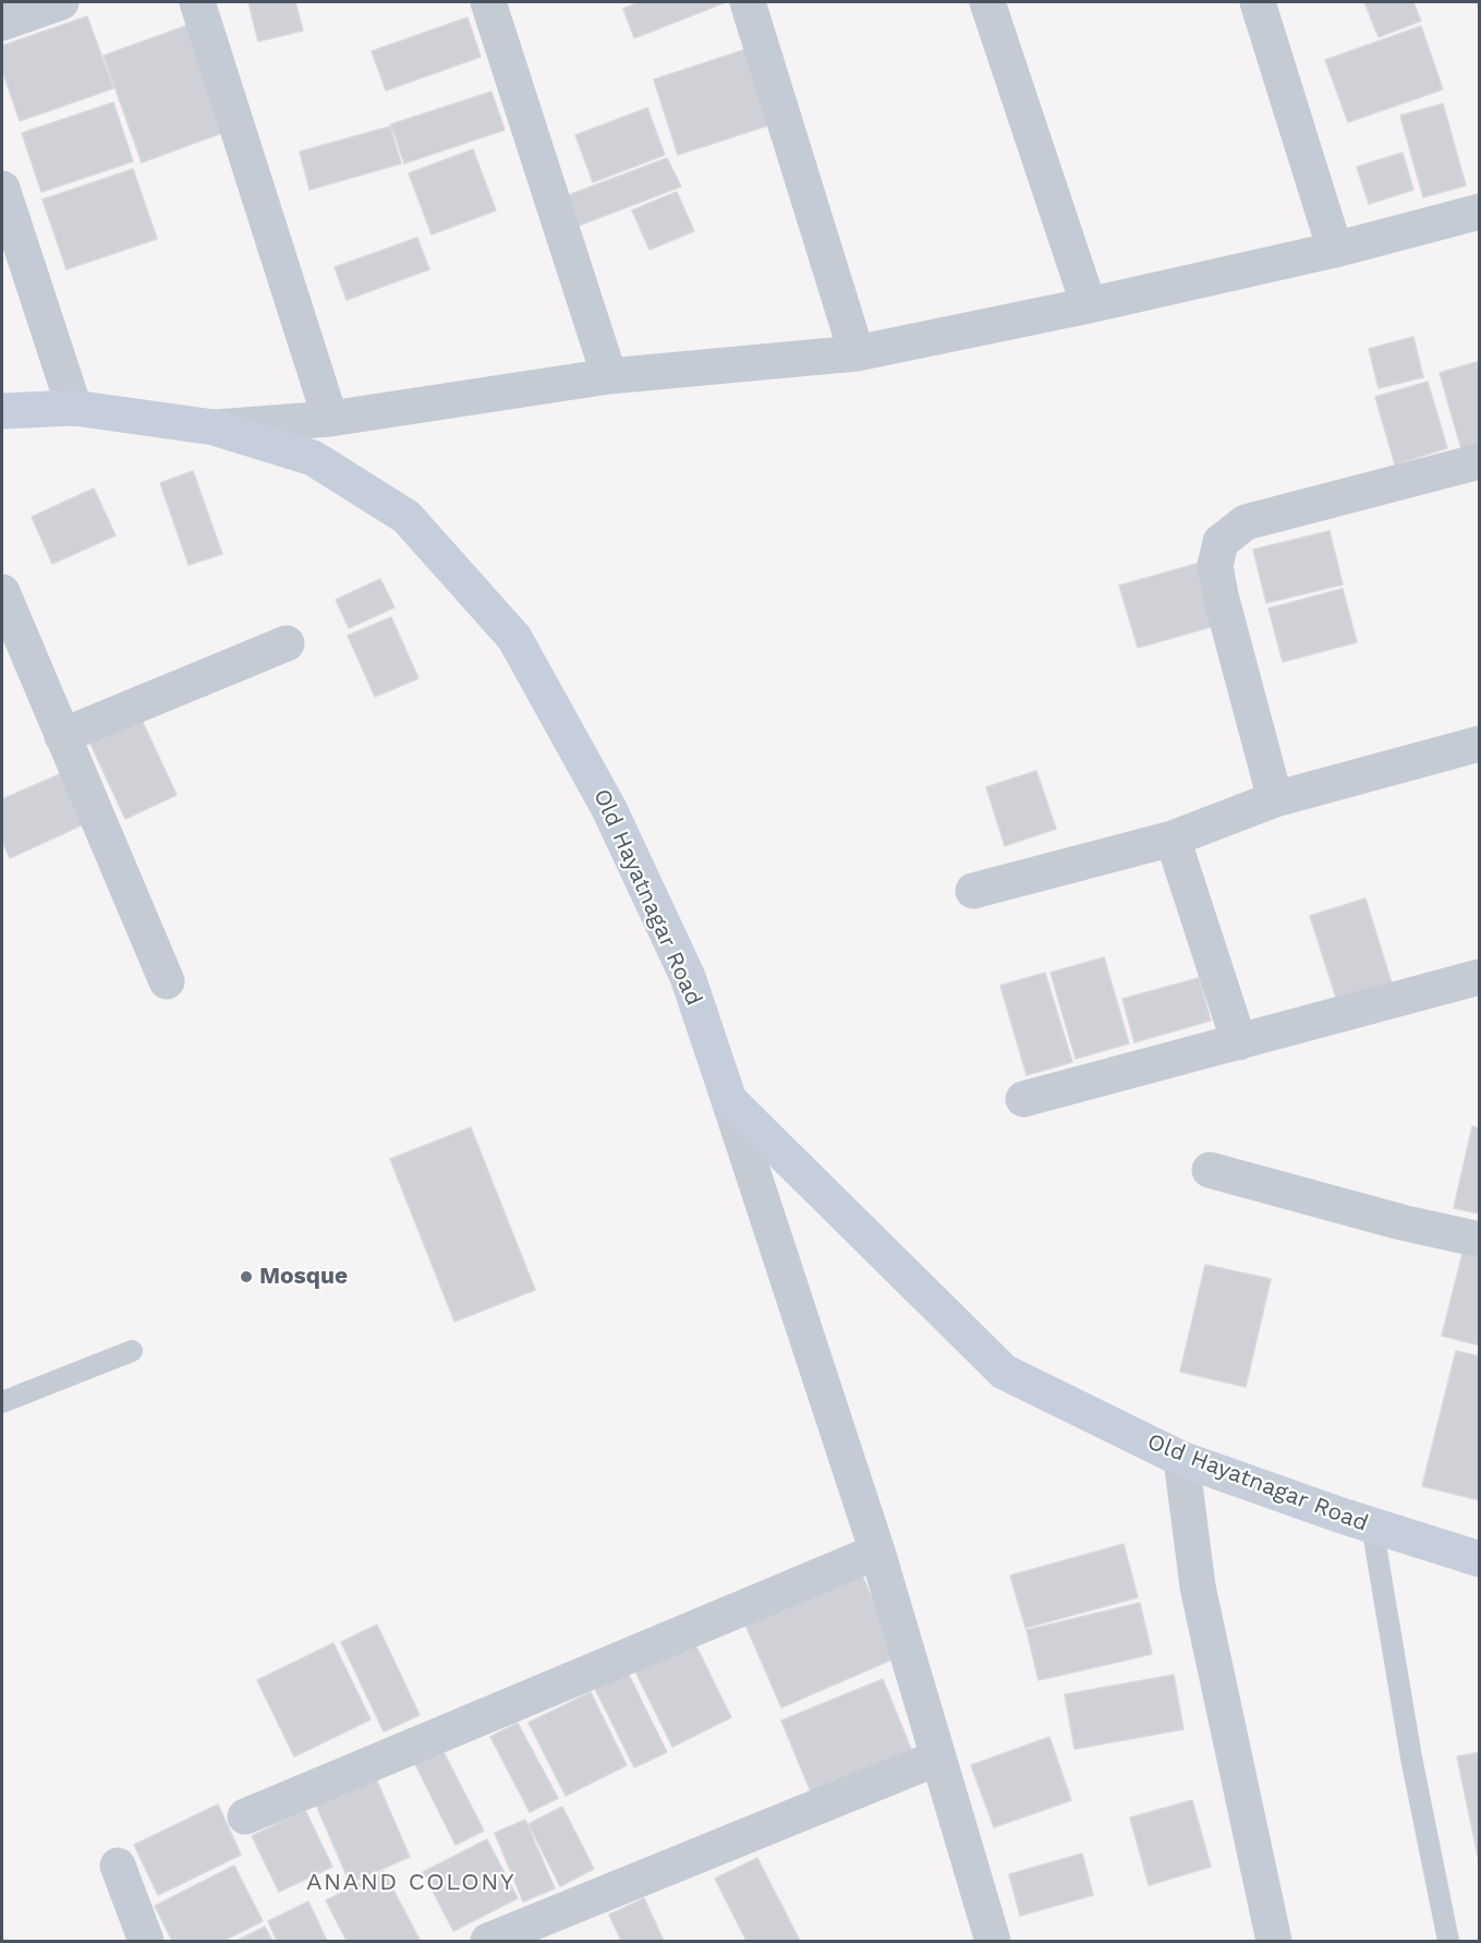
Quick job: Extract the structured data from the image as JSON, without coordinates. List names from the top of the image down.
{
  "streets": {
    "street": ["Old Hayatnagar Road"]
  },
  "districts": ["ANAND COLONY"],
  "places": ["Mosque"]
}
